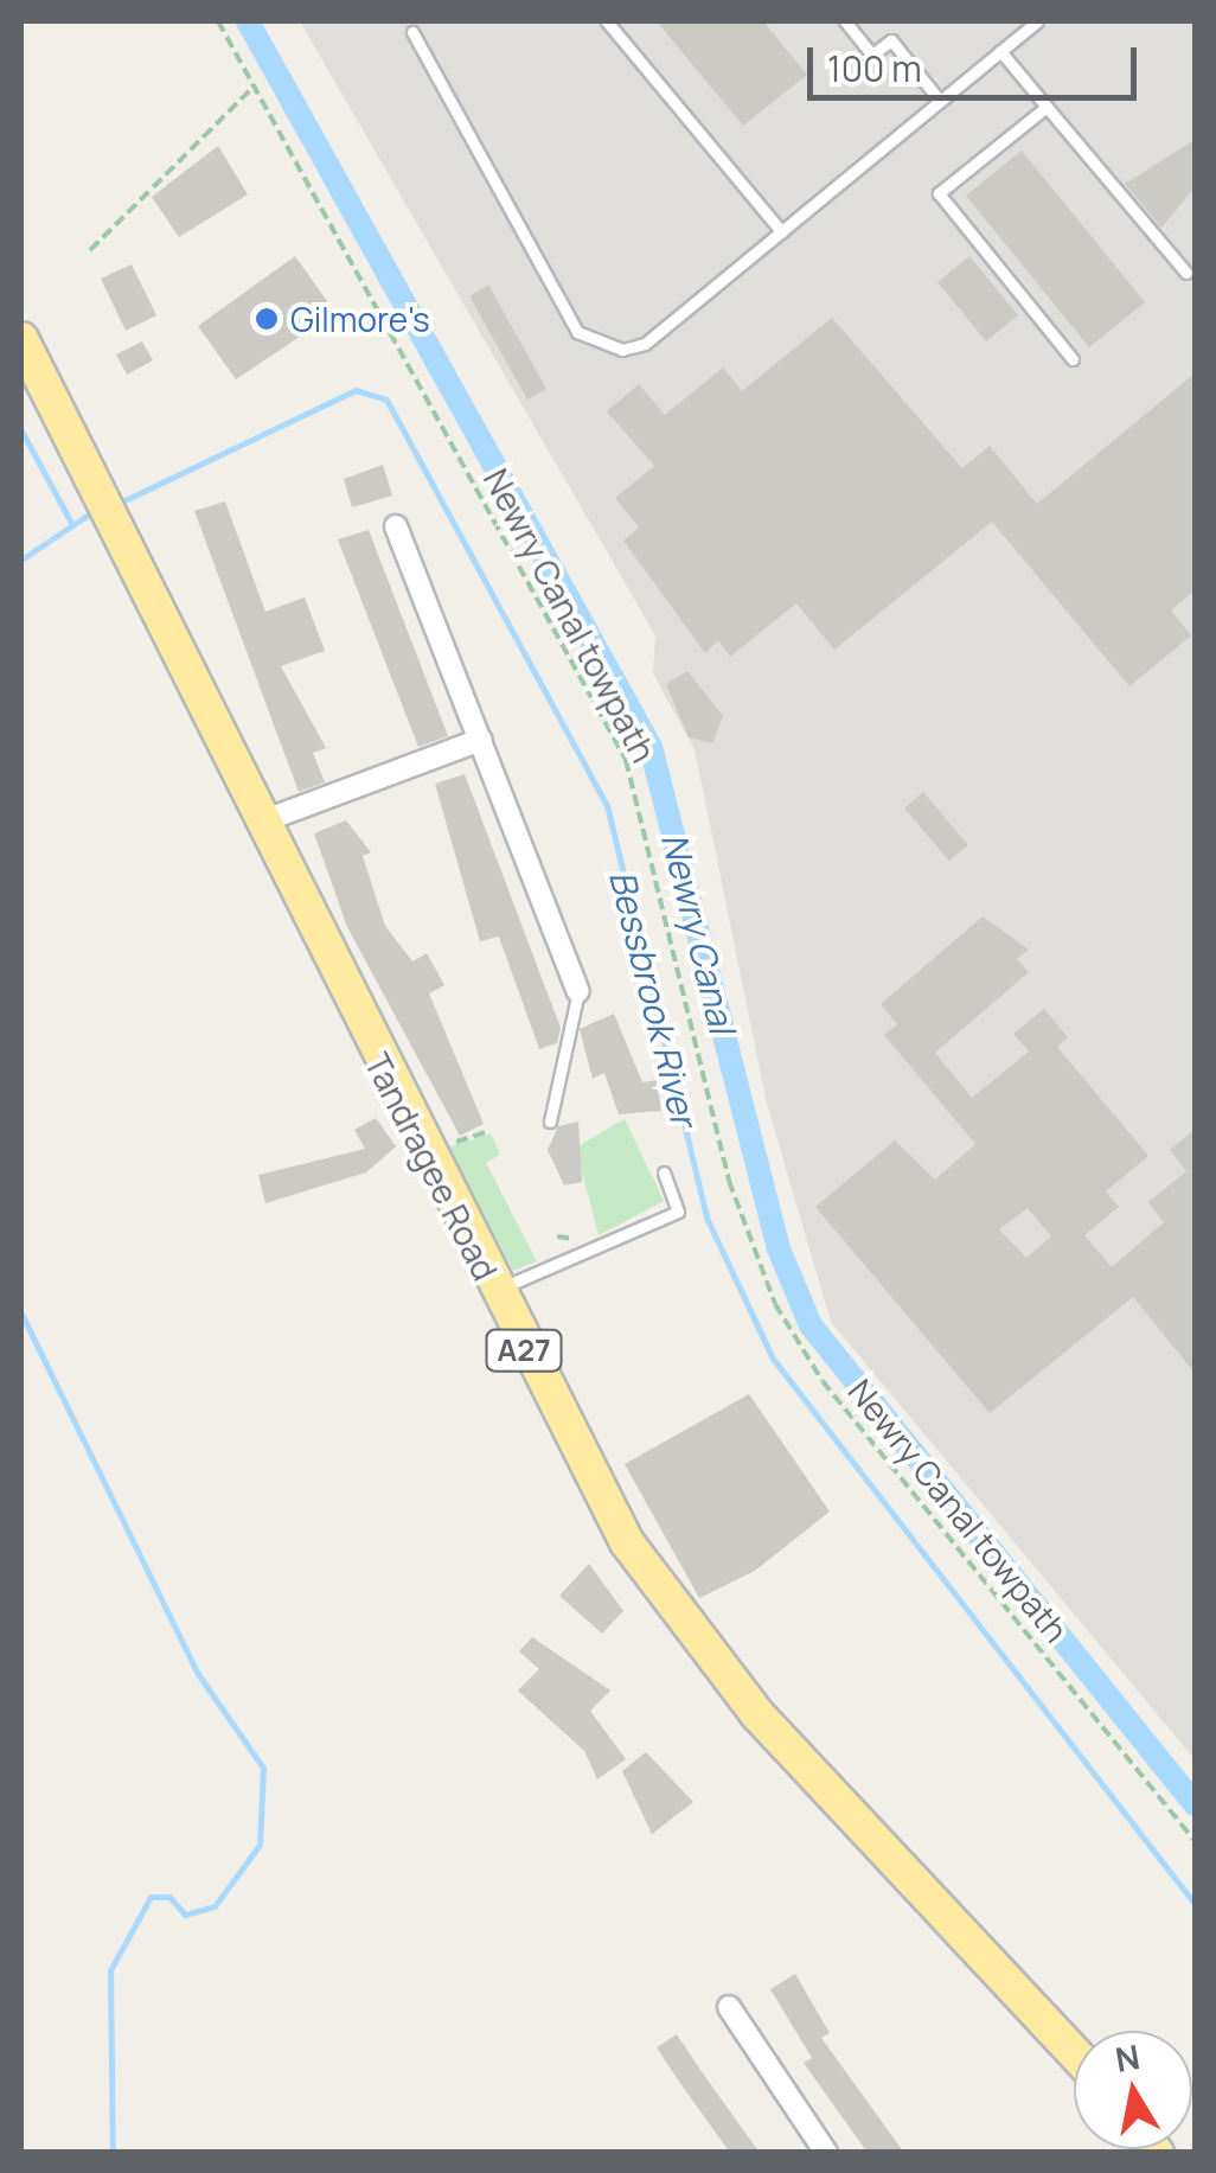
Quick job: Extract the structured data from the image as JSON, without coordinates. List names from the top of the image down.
{
  "streets": {
    "highway": ["Tandragee Road", "A27"],
    "path": ["Newry Canal towpath"]
  },
  "water": ["Newry Canal", "Bessbrook River"],
  "places": ["Gilmore's"],
  "scale_bar": "100 m",
  "north": "top"
}
